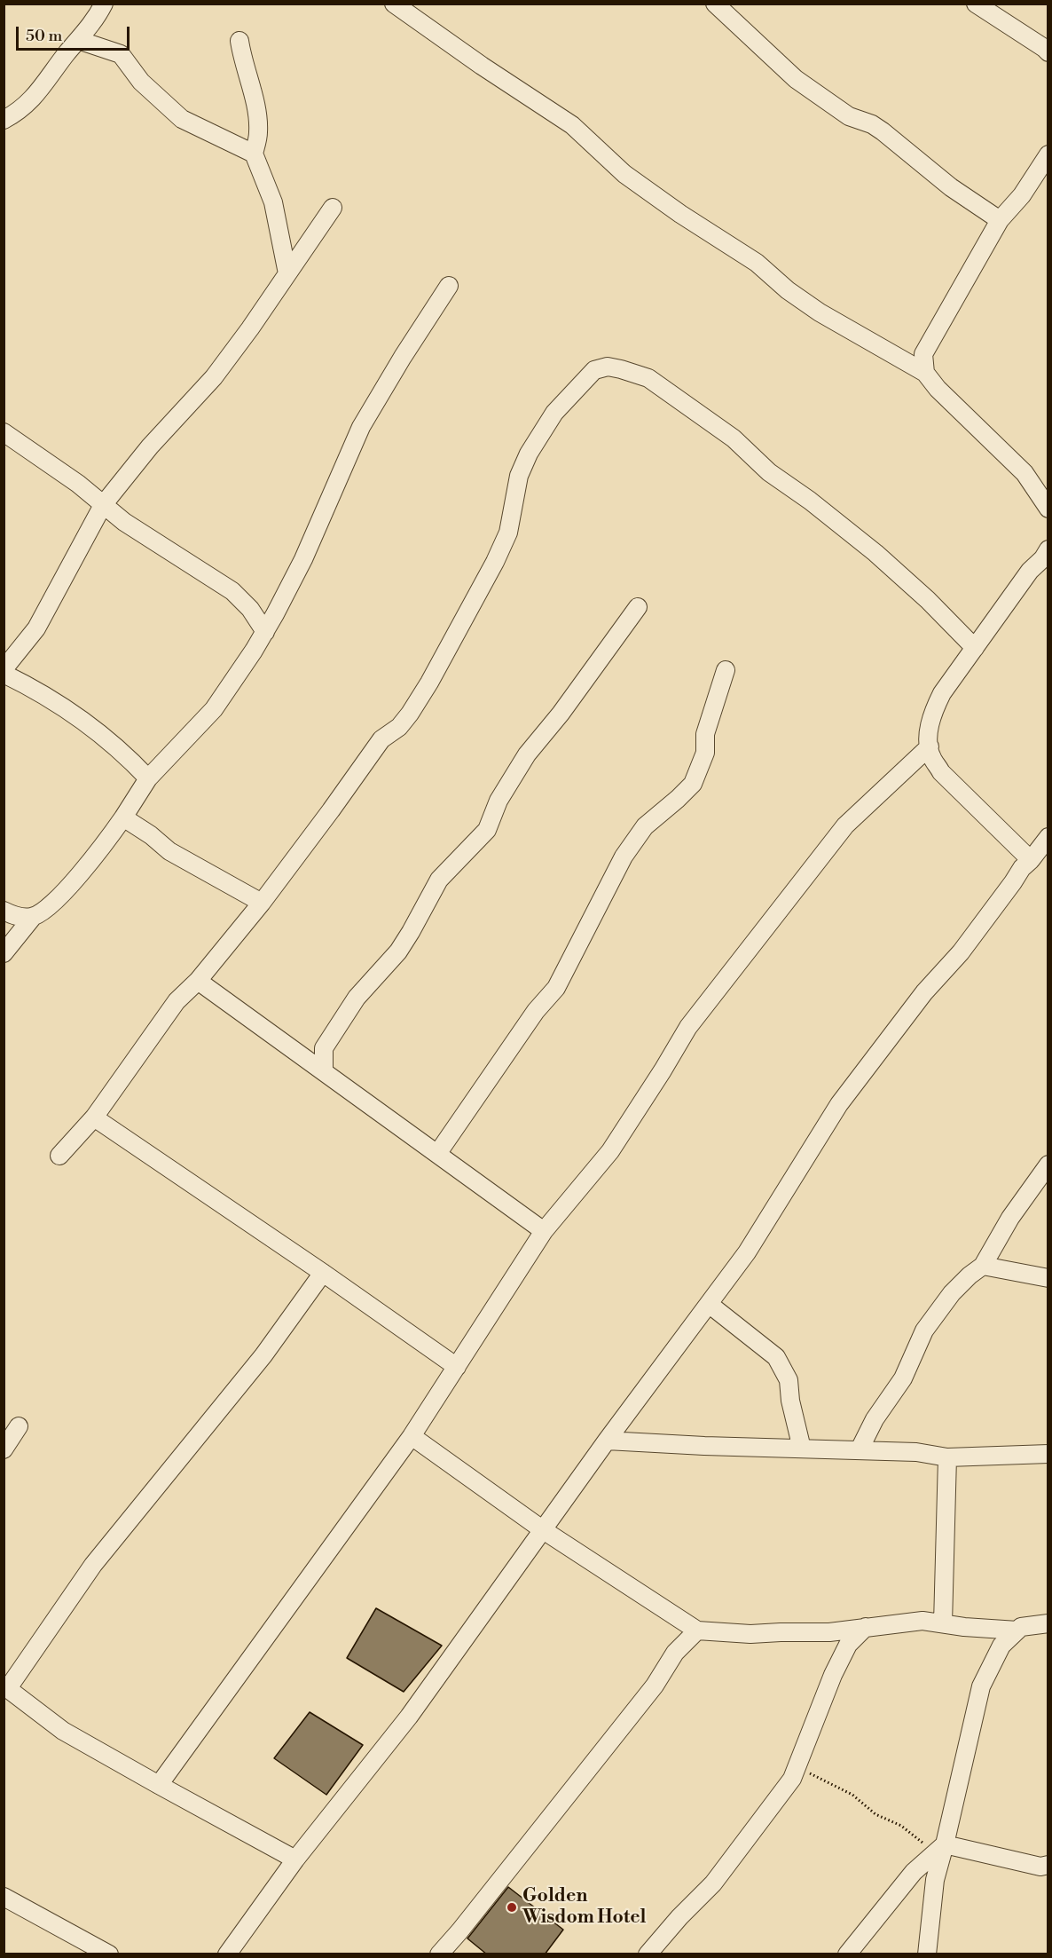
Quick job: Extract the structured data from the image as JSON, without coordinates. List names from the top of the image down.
{
  "places": ["Golden Wisdom Hotel"],
  "scale_bar": "50 m"
}
